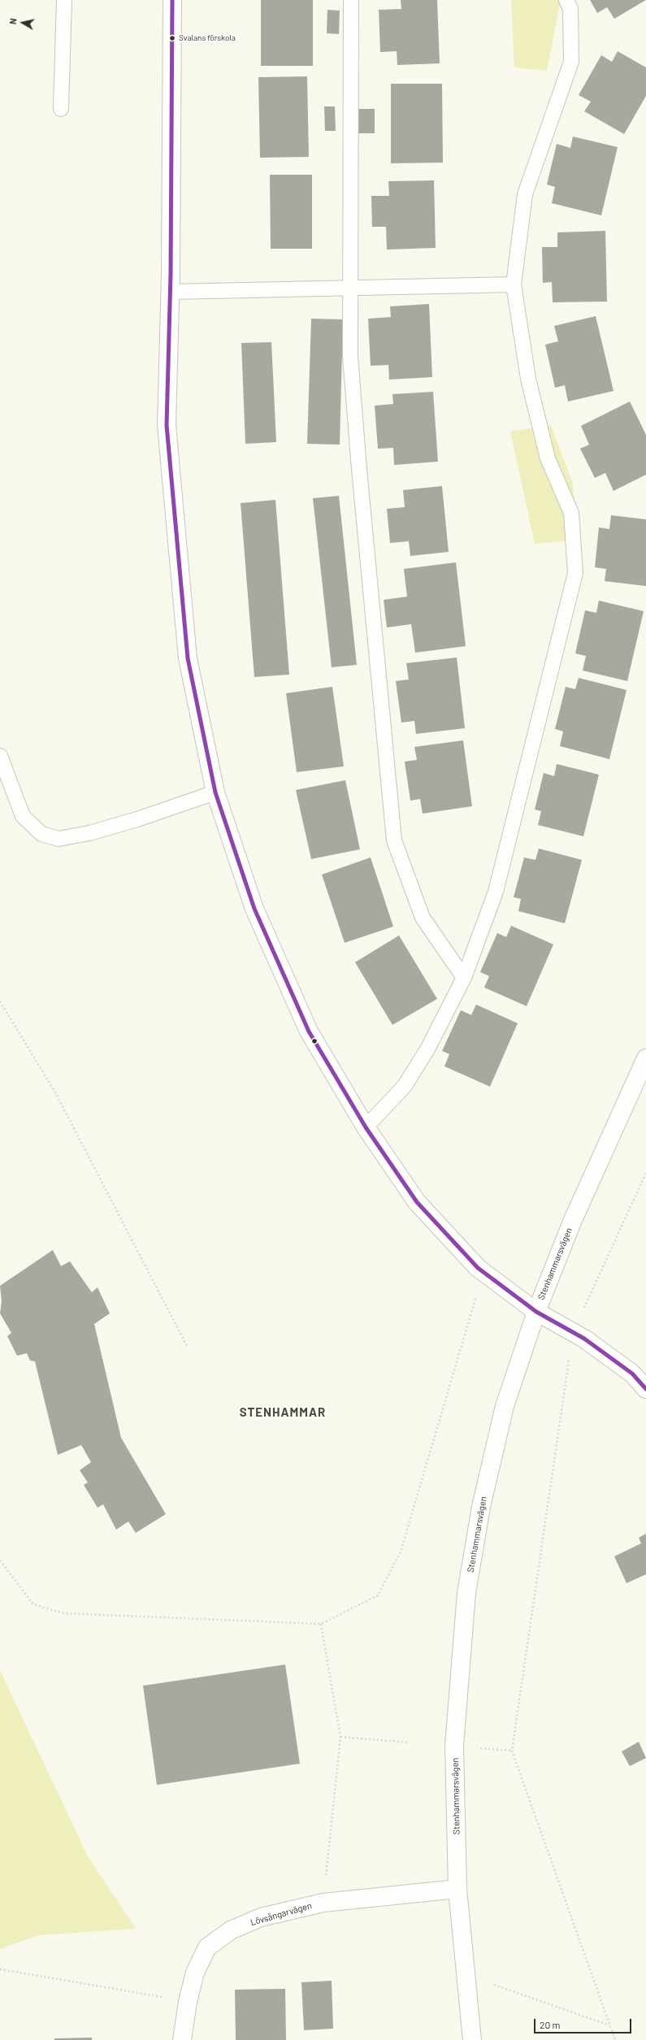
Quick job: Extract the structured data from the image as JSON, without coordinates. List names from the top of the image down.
{
  "streets": {
    "street": ["Stenhammarsvägen", "Lövsångarvägen"]
  },
  "crossings": [
    ["Stenhammarsvägen", "Lövsångarvägen"]
  ],
  "districts": ["STENHAMMAR"],
  "places": ["Svalans förskola"],
  "scale_bar": "20 m",
  "north": "left"
}
